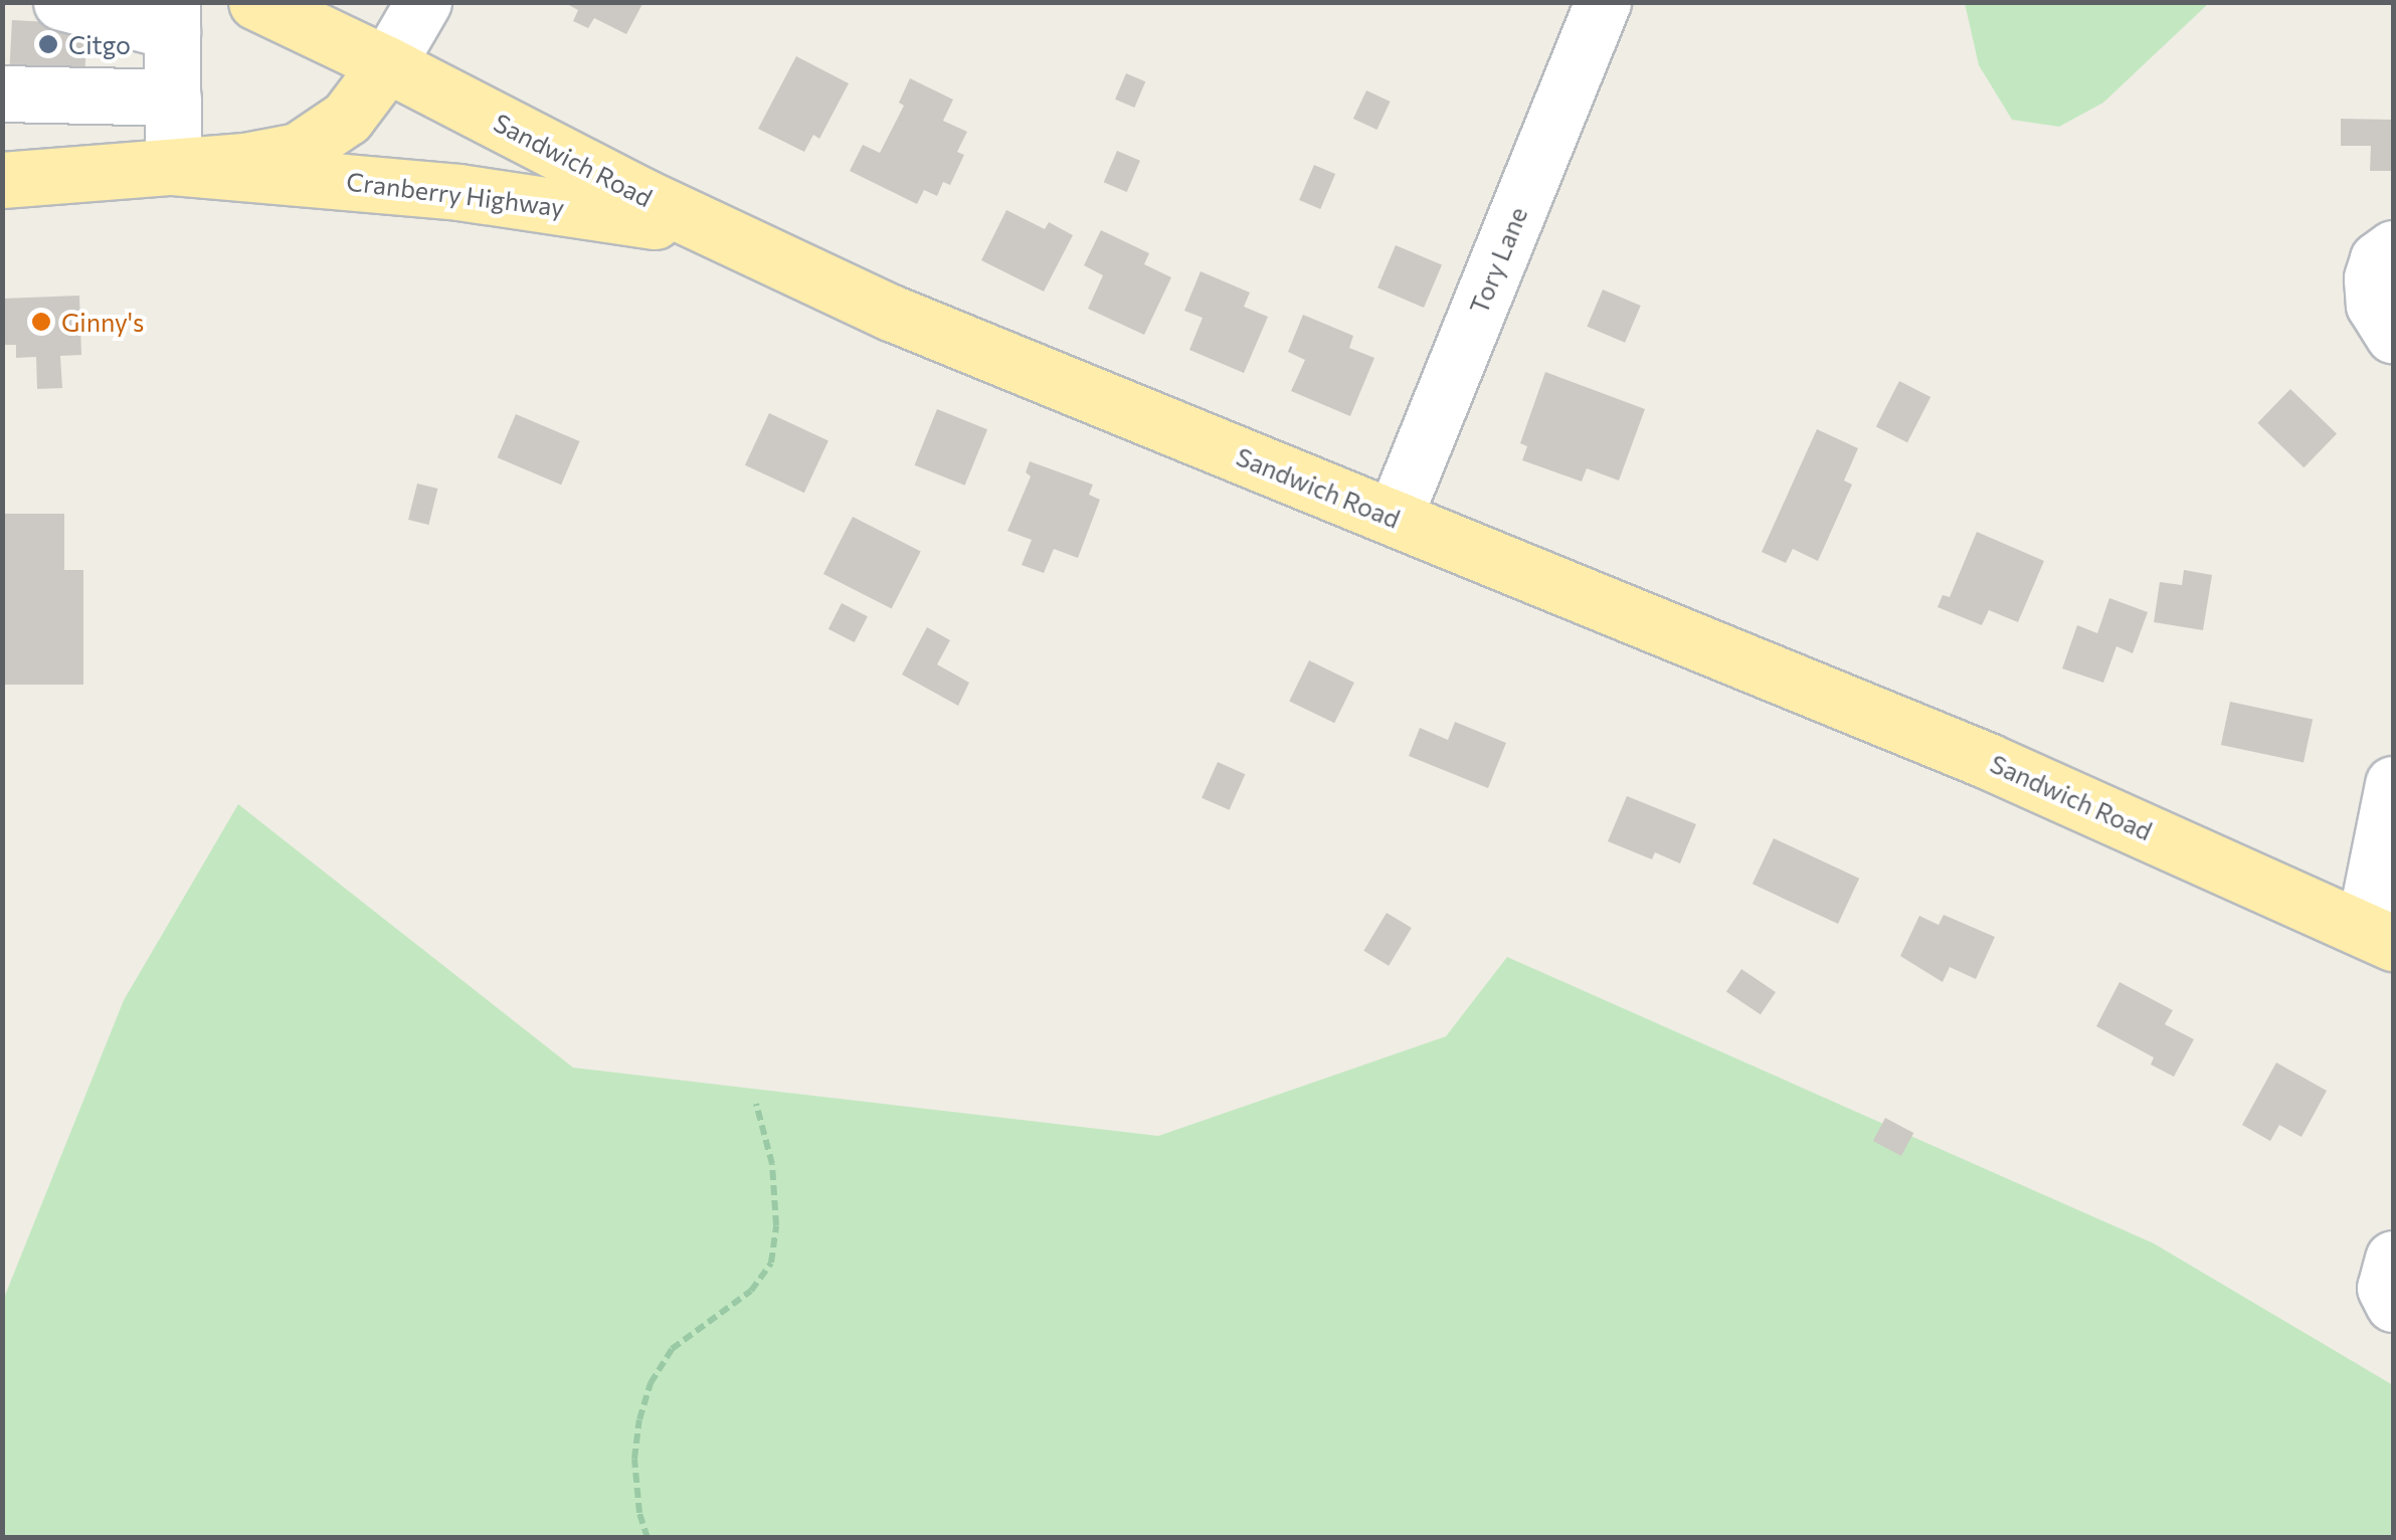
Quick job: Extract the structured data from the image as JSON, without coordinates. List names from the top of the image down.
{
  "streets": {
    "main road": ["Sandwich Road", "Cranberry Highway"],
    "street": ["Tory Lane"]
  },
  "crossings": [
    ["Sandwich Road", "Cranberry Highway"],
    ["Sandwich Road", "Tory Lane"]
  ],
  "places": ["Citgo", "Ginny's"]
}
